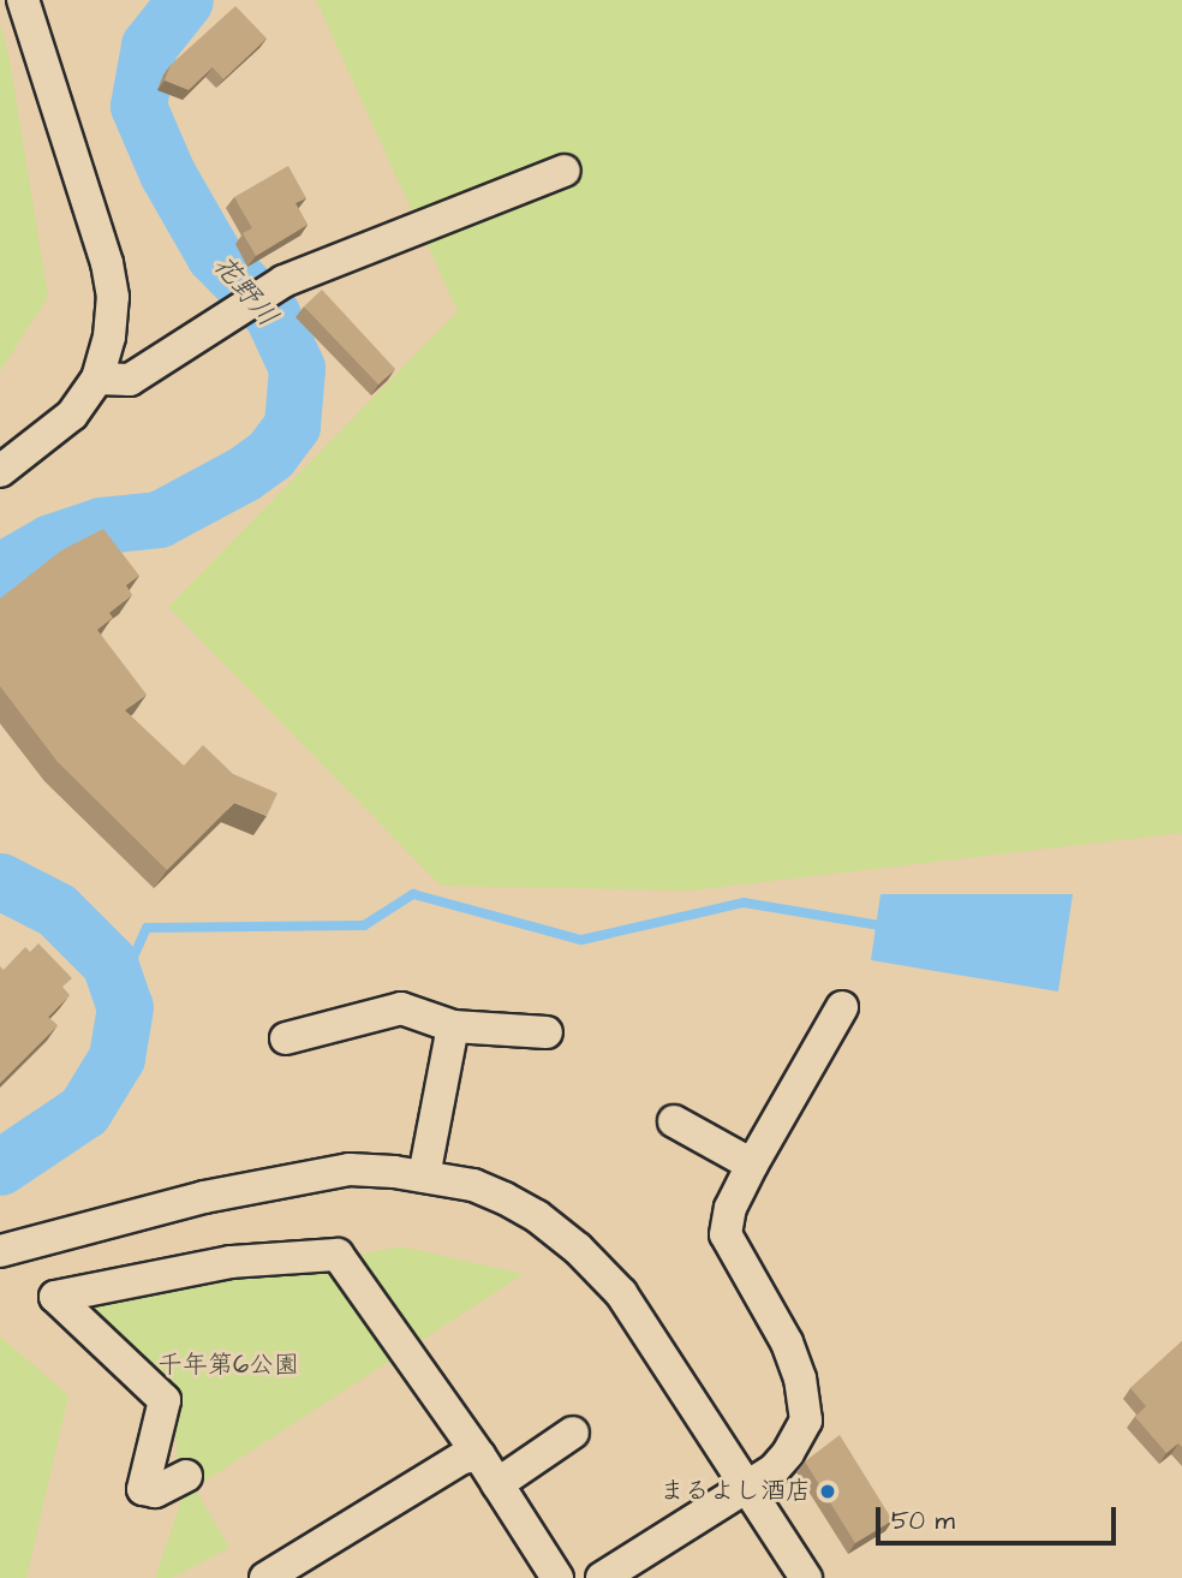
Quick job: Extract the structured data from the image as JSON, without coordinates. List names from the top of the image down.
{
  "water": ["花野川"],
  "parks": ["千年第6公園"],
  "places": ["まるよし酒店"],
  "scale_bar": "50 m"
}
